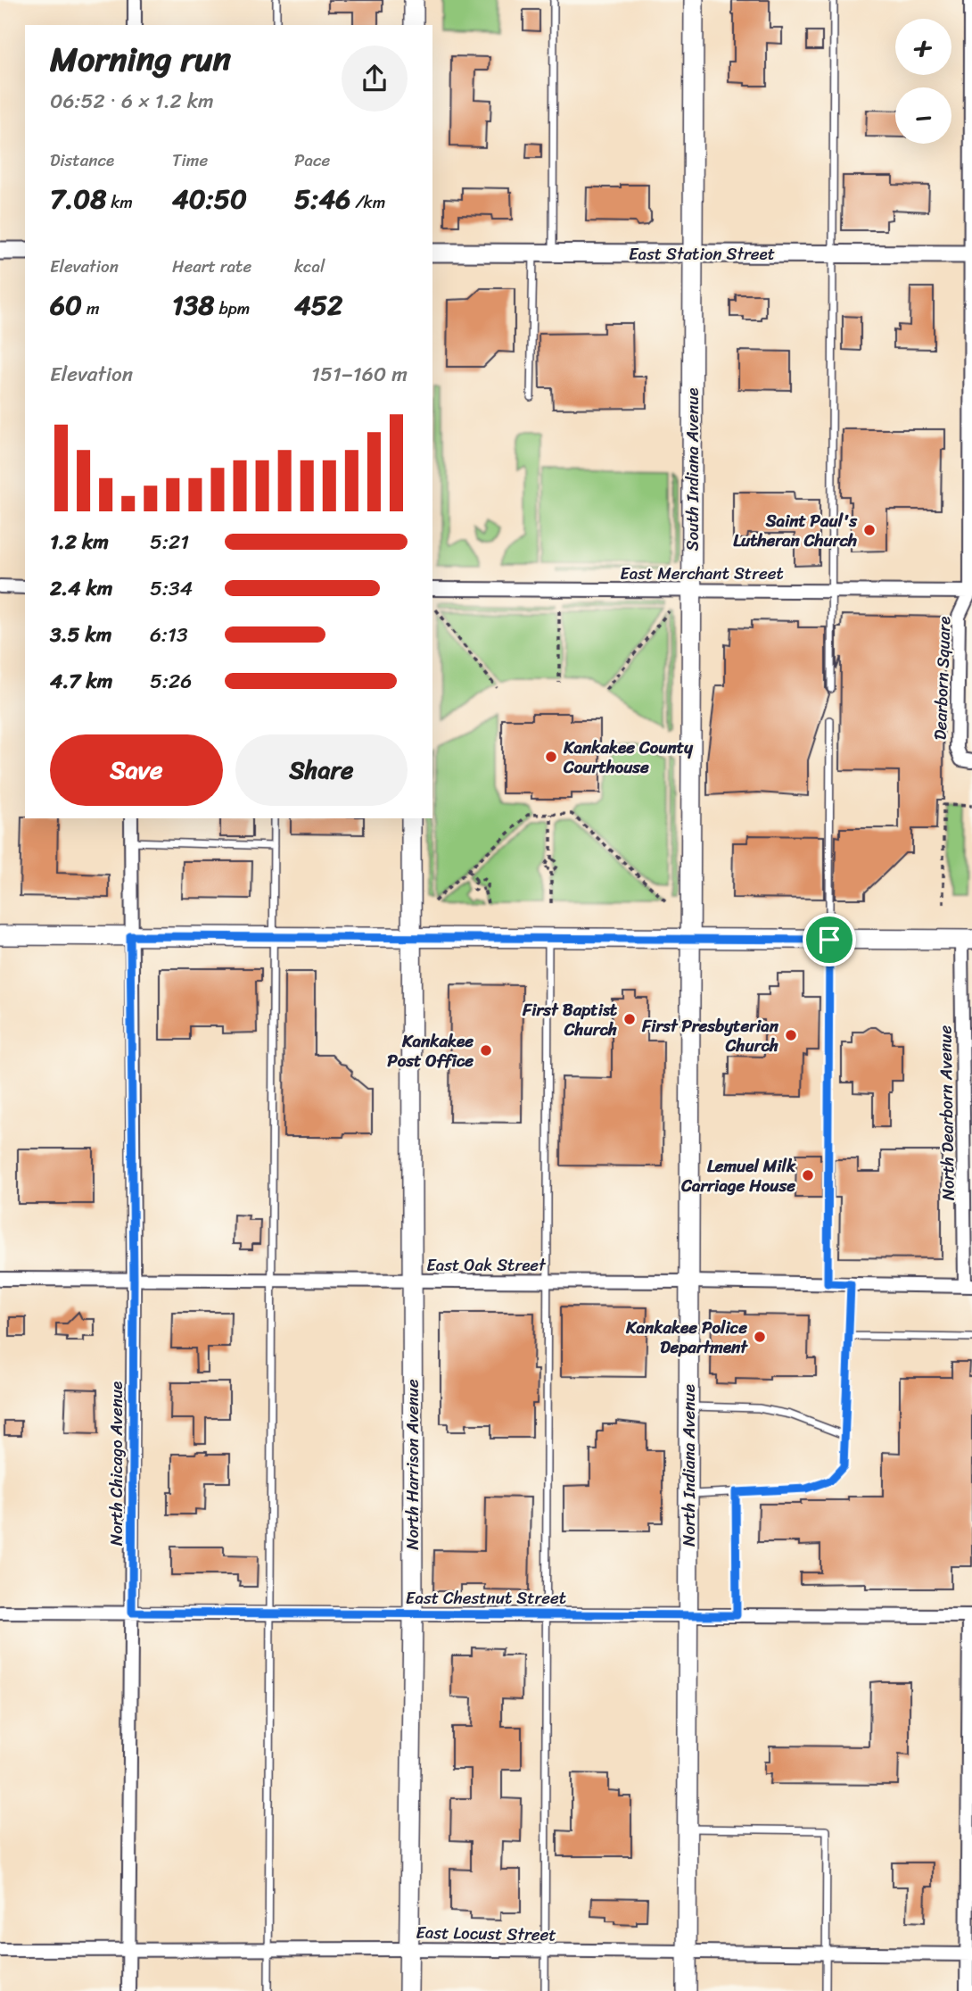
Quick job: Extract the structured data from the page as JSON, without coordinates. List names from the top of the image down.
{
  "streets": {
    "main road": [
      "East Station Street",
      "South Indiana Avenue",
      "North Harrison Avenue",
      "North Indiana Avenue"
    ],
    "street": [
      "East Merchant Street",
      "Dearborn Square",
      "North Dearborn Avenue",
      "East Oak Street",
      "North Chicago Avenue",
      "East Chestnut Street",
      "East Locust Street"
    ]
  },
  "crossings": [
    ["East Station Street", "South Indiana Avenue"],
    ["South Indiana Avenue", "East Merchant Street"],
    ["South Indiana Avenue", "North Indiana Avenue"],
    ["East Merchant Street", "Dearborn Square"],
    ["North Dearborn Avenue", "East Oak Street"],
    ["East Oak Street", "North Chicago Avenue"],
    ["East Oak Street", "North Harrison Avenue"],
    ["East Oak Street", "North Indiana Avenue"],
    ["North Chicago Avenue", "East Chestnut Street"],
    ["North Chicago Avenue", "East Locust Street"],
    ["North Harrison Avenue", "East Chestnut Street"],
    ["North Harrison Avenue", "East Locust Street"],
    ["North Indiana Avenue", "East Chestnut Street"],
    ["North Indiana Avenue", "East Locust Street"]
  ],
  "places": [
    "Saint Paul's Lutheran Church",
    "Kankakee County Courthouse",
    "First Baptist Church",
    "First Presbyterian Church",
    "Kankakee Post Office",
    "Lemuel Milk Carriage House",
    "Kankakee Police Department"
  ],
  "page": {
    "map_buttons": ["+", "−"],
    "heading": ["Morning run", "06:52 · 6 × 1.2 km"],
    "stats": [
      ["Distance", "7.08 km"],
      ["Time", "40:50"],
      ["Pace", "5:46 /km"],
      ["Elevation", "60 m"],
      ["Heart rate", "138 bpm"],
      ["kcal", "452"]
    ],
    "chart": ["Elevation", "151–160 m"],
    "list": [
      {
        "name": "1.2 km",
        "note": "5:21"
      },
      {
        "name": "2.4 km",
        "note": "5:34"
      },
      {
        "name": "3.5 km",
        "note": "6:13"
      },
      {
        "name": "4.7 km",
        "note": "5:26"
      }
    ],
    "buttons": ["Save", "Share"]
  }
}
